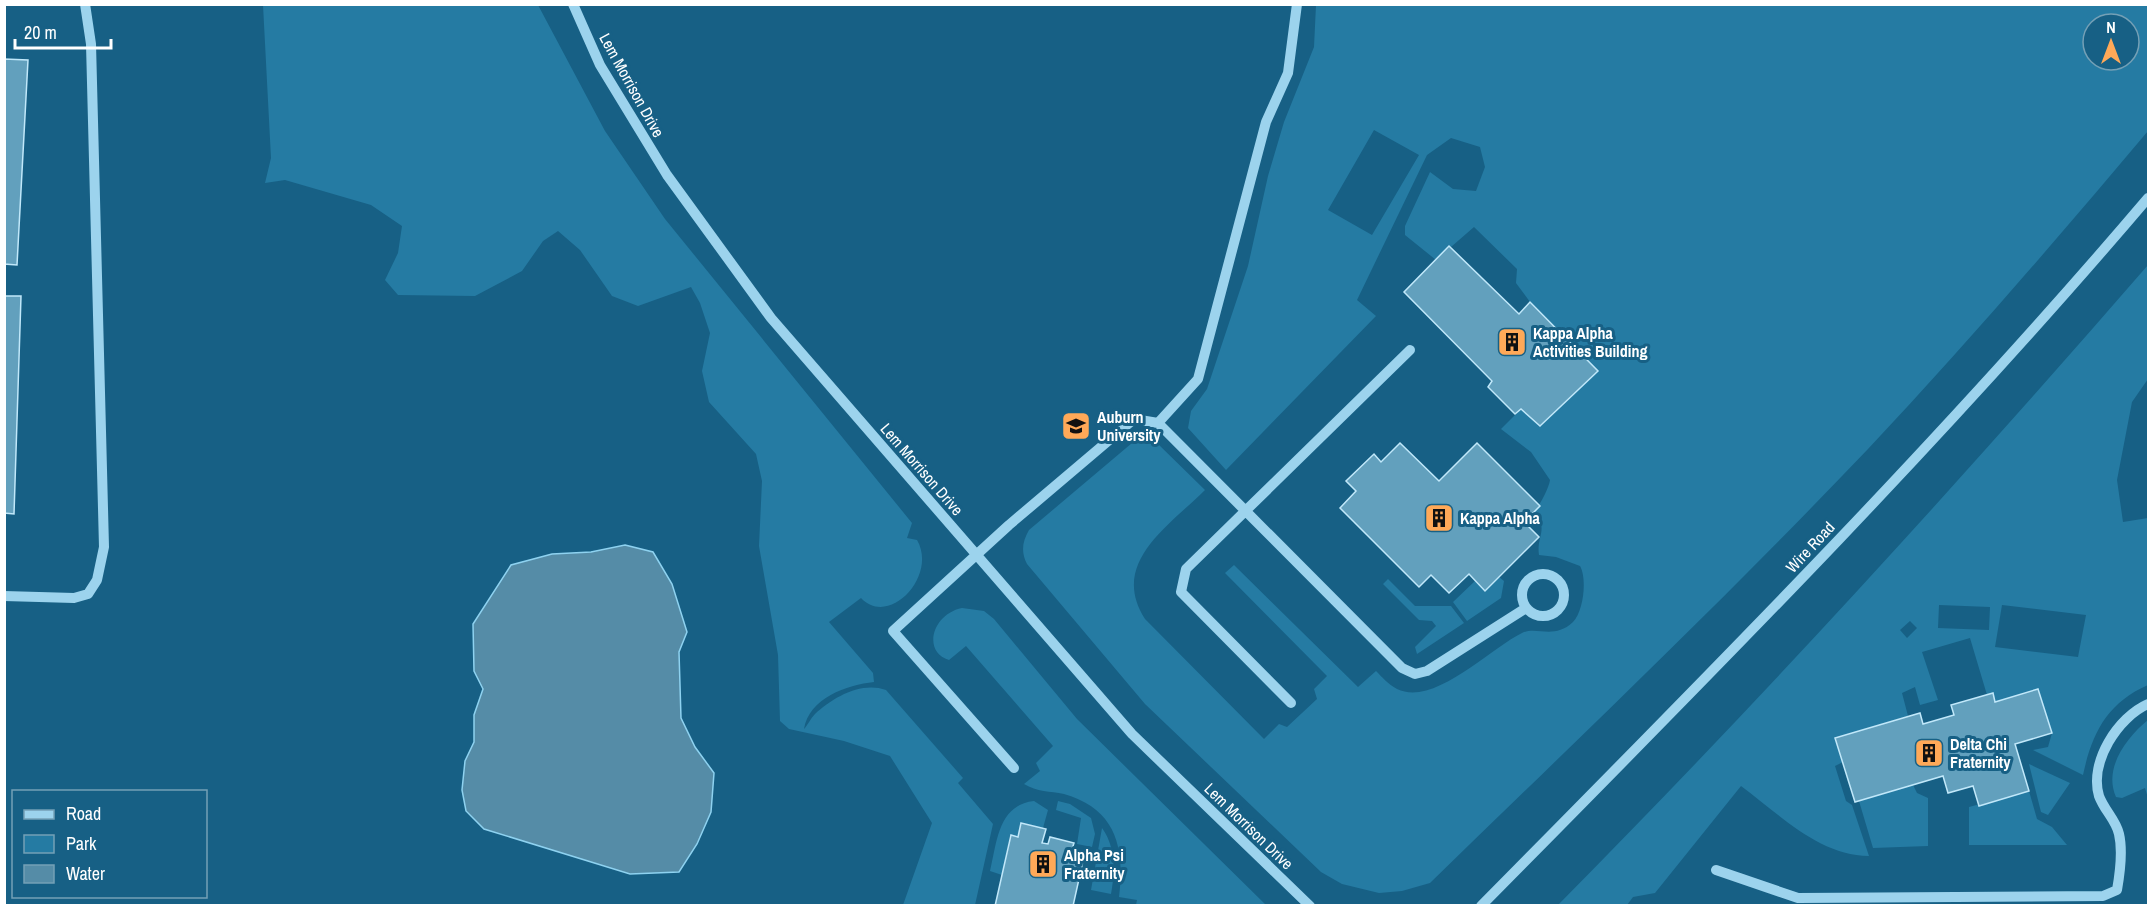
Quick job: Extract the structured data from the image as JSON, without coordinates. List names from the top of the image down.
{
  "streets": {
    "street": ["Lem Morrison Drive", "Wire Road"]
  },
  "places": {
    "building": [
      "Kappa Alpha Activities Building",
      "Kappa Alpha",
      "Delta Chi Fraternity",
      "Alpha Psi Fraternity"
    ],
    "school or university": ["Auburn University"]
  },
  "legend": ["Road", "Park", "Water"],
  "scale_bar": "20 m",
  "north": "top"
}
